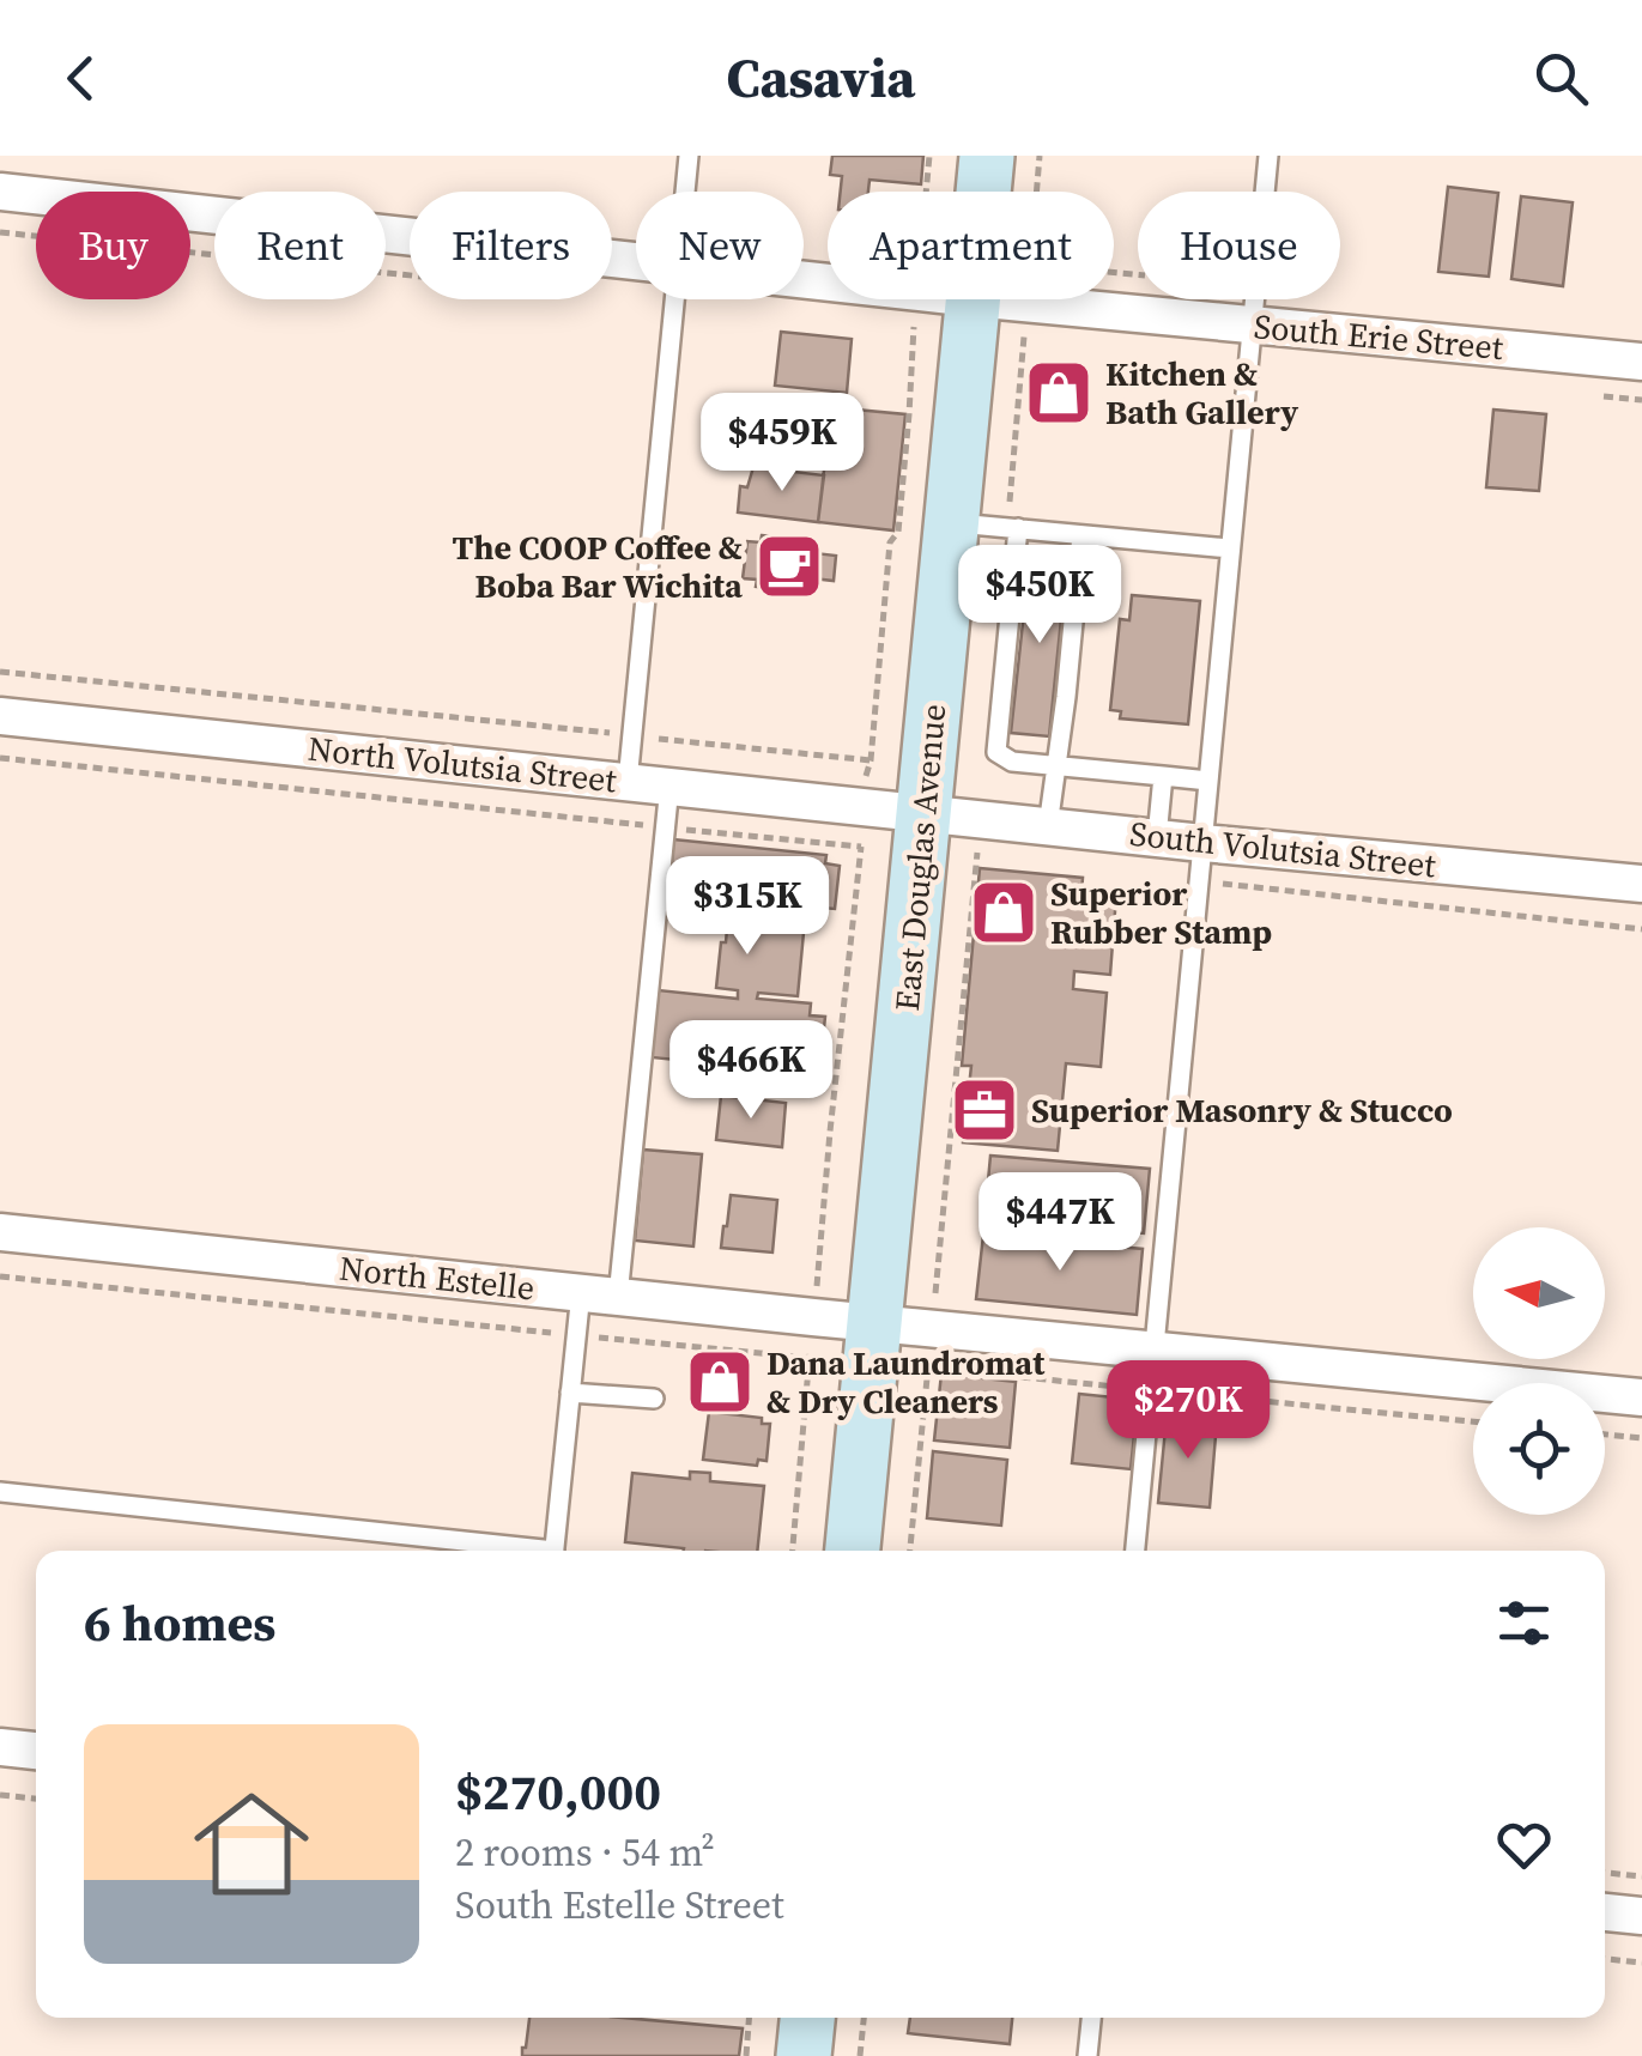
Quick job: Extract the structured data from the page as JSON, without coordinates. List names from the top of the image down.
{
  "streets": {
    "main road": ["East Douglas Avenue"],
    "street": [
      "South Erie Street",
      "North Volutsia Street",
      "South Volutsia Street",
      "North Estelle"
    ]
  },
  "crossings": [
    ["North Volutsia Street", "South Volutsia Street"],
    ["North Volutsia Street", "East Douglas Avenue"],
    ["South Volutsia Street", "East Douglas Avenue"],
    ["East Douglas Avenue", "North Estelle"]
  ],
  "places": {
    "shop": ["Kitchen & Bath Gallery", "Superior Rubber Stamp", "Dana Laundromat & Dry Cleaners"],
    "cafe": ["The COOP Coffee & Boba Bar Wichita"],
    "office": ["Superior Masonry & Stucco"]
  },
  "north": "left",
  "page": {
    "header": "Casavia",
    "chip": [
      "Buy",
      "Rent",
      "Filters",
      "New",
      "Apartment",
      "House"
    ],
    "price": [
      "$459K",
      "$450K",
      "$315K",
      "$466K",
      "$447K",
      "$270K"
    ],
    "heading": "6 homes",
    "list": [
      {
        "name": "$270,000",
        "note": "2 rooms · 54 m² · South Estelle Street"
      }
    ]
  }
}
